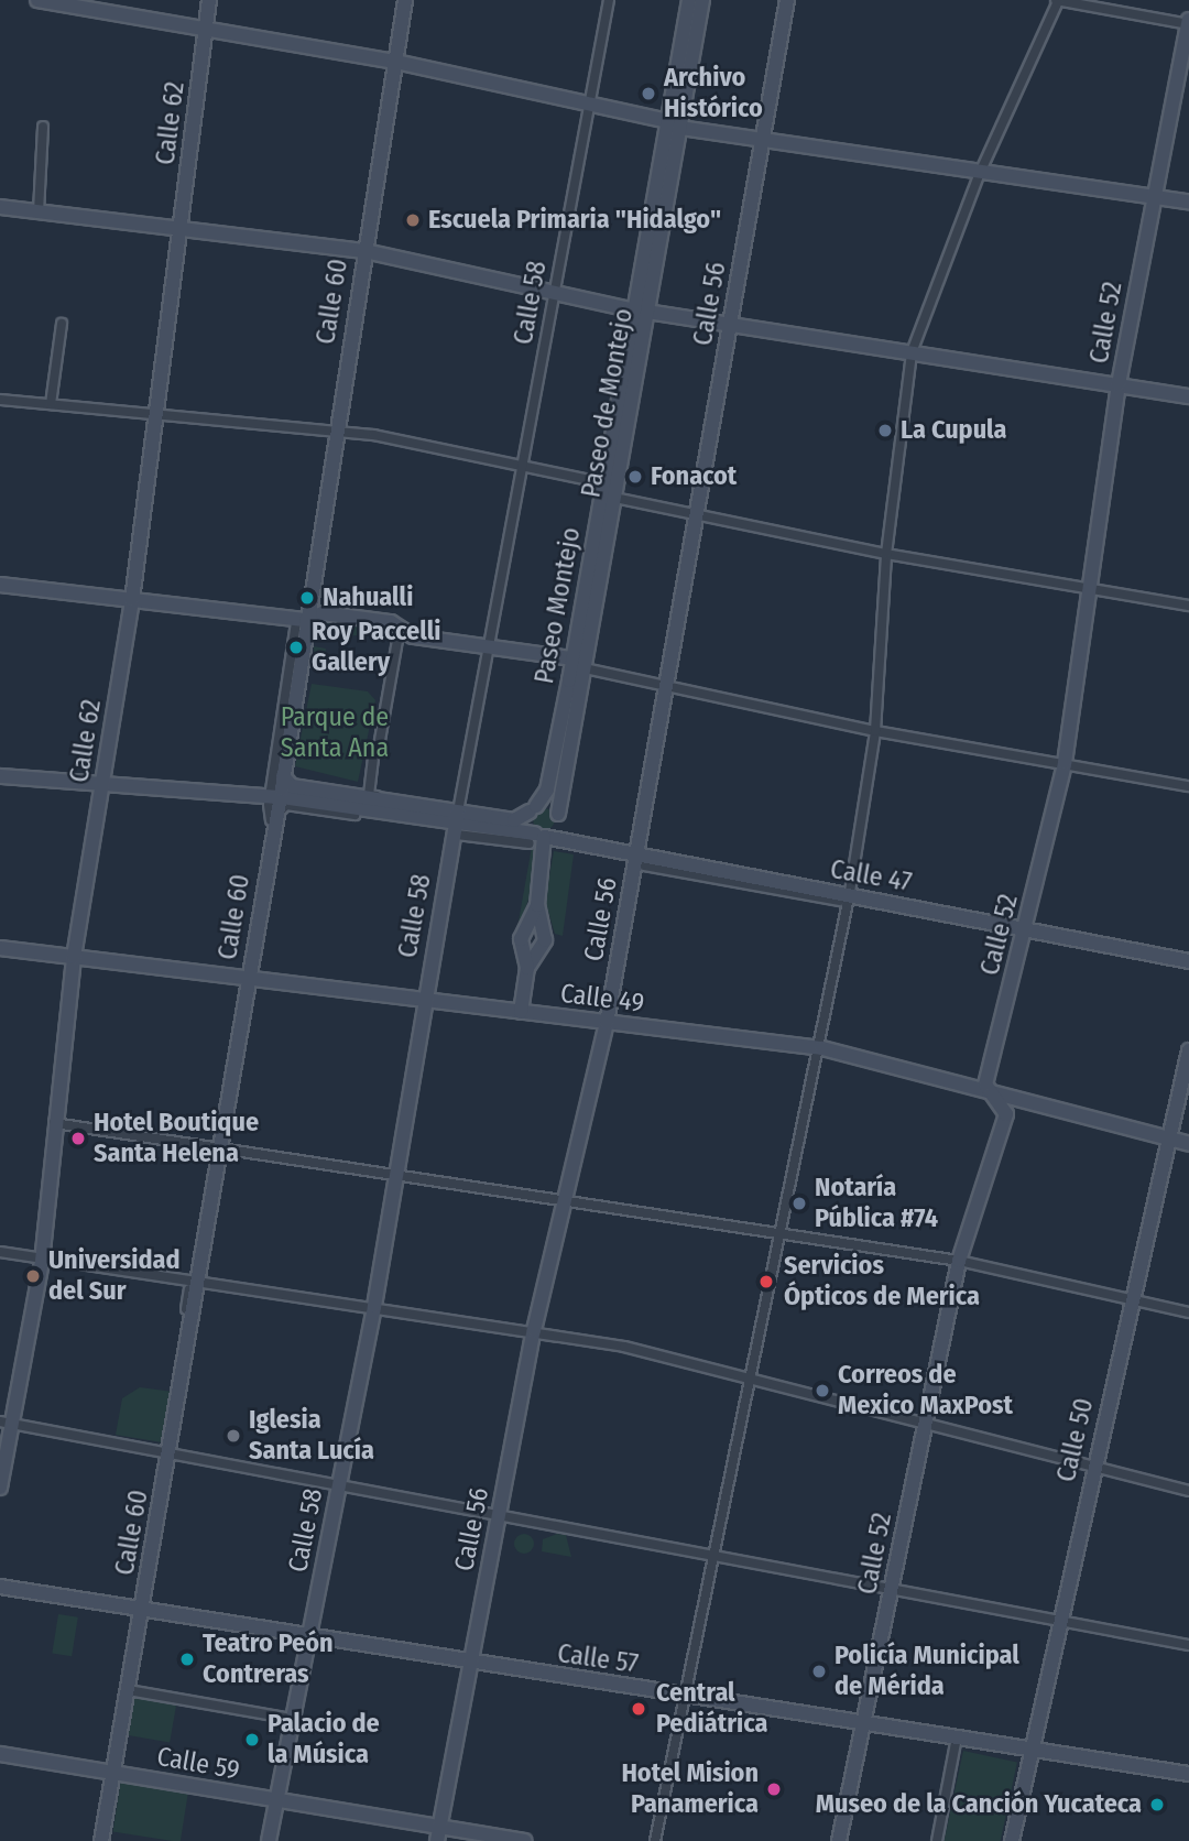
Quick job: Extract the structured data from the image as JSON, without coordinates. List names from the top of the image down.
{
  "streets": {
    "main road": [
      "Calle 62",
      "Calle 60",
      "Calle 58",
      "Calle 56",
      "Calle 52",
      "Paseo de Montejo",
      "Paseo Montejo",
      "Calle 47",
      "Calle 49",
      "Calle 50",
      "Calle 57",
      "Calle 59"
    ]
  },
  "crossings": [
    ["Calle 62", "Calle 47"],
    ["Calle 62", "Calle 49"],
    ["Calle 60", "Calle 47"],
    ["Calle 60", "Calle 49"],
    ["Calle 60", "Calle 57"],
    ["Calle 60", "Calle 59"],
    ["Calle 58", "Calle 47"],
    ["Calle 58", "Calle 49"],
    ["Calle 58", "Calle 57"],
    ["Calle 58", "Calle 59"],
    ["Calle 56", "Calle 47"],
    ["Calle 56", "Calle 49"],
    ["Calle 56", "Calle 57"],
    ["Calle 56", "Calle 59"],
    ["Calle 52", "Calle 47"],
    ["Calle 52", "Calle 49"],
    ["Calle 52", "Calle 57"],
    ["Paseo de Montejo", "Paseo Montejo"],
    ["Paseo de Montejo", "Calle 47"],
    ["Paseo Montejo", "Calle 47"],
    ["Calle 49", "Calle 50"],
    ["Calle 50", "Calle 57"]
  ],
  "parks": ["Parque de Santa Ana"],
  "places": [
    "Archivo Histórico",
    "Escuela Primaria \"Hidalgo\"",
    "La Cupula",
    "Fonacot",
    "Nahualli",
    "Roy Paccelli Gallery",
    "Hotel Boutique Santa Helena",
    "Notaría Pública #74",
    "Universidad del Sur",
    "Servicios Ópticos de Merica",
    "Correos de Mexico MaxPost",
    "Iglesia Santa Lucía",
    "Teatro Peón Contreras",
    "Policía Municipal de Mérida",
    "Central Pediátrica",
    "Palacio de la Música",
    "Hotel Mision Panamerica",
    "Museo de la Canción Yucateca"
  ]
}
